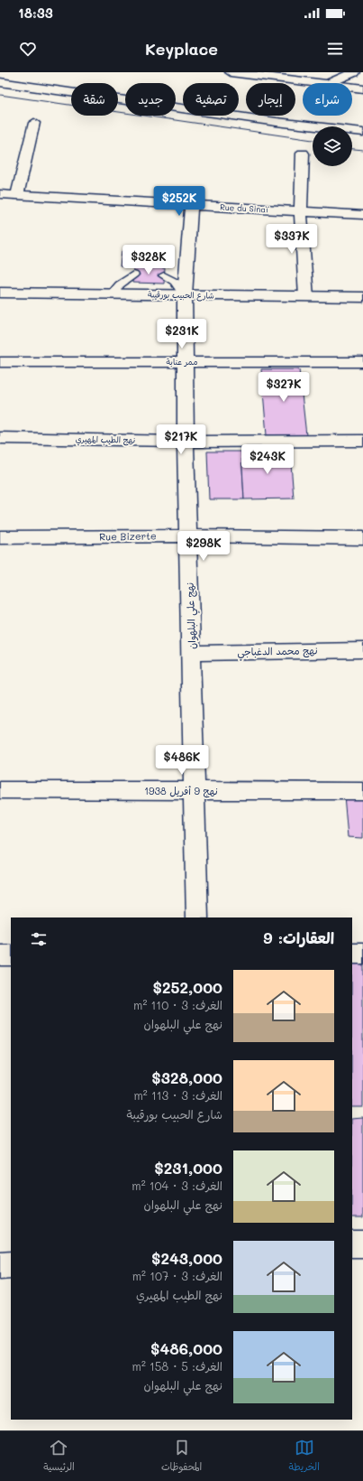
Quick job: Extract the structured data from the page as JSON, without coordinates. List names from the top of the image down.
{
  "streets": {
    "street": [
      "Rue du Sinaï",
      "شارع الحبيب بورقيبة",
      "ممر عنابة",
      "نهج الطيب المهيري",
      "Rue Bizerte",
      "نهج علي البلهوان",
      "نهج محمد الدغباجي",
      "نهج 9 أفريل 1938"
    ]
  },
  "crossings": [
    ["Rue du Sinaï", "نهج علي البلهوان"],
    ["شارع الحبيب بورقيبة", "نهج علي البلهوان"],
    ["ممر عنابة", "نهج علي البلهوان"],
    ["نهج الطيب المهيري", "نهج علي البلهوان"],
    ["Rue Bizerte", "نهج علي البلهوان"],
    ["نهج علي البلهوان", "نهج محمد الدغباجي"],
    ["نهج علي البلهوان", "نهج 9 أفريل 1938"]
  ],
  "page": {
    "status": "18:33",
    "header": "Keyplace",
    "chip": [
      "شراء",
      "إيجار",
      "تصفية",
      "جديد",
      "شقة"
    ],
    "price": [
      "$252K",
      "$337K",
      "$328K",
      "$231K",
      "$327K",
      "$217K",
      "$243K",
      "$298K",
      "$486K"
    ],
    "heading": "العقارات: 9",
    "list": [
      {
        "name": "$252,000",
        "note": "الغرف: 3 · 110 m² · نهج علي البلهوان"
      },
      {
        "name": "$328,000",
        "note": "الغرف: 3 · 113 m² · شارع الحبيب بورقيبة"
      },
      {
        "name": "$231,000",
        "note": "الغرف: 3 · 104 m² · نهج علي البلهوان"
      },
      {
        "name": "$243,000",
        "note": "الغرف: 3 · 107 m² · نهج الطيب المهيري"
      },
      {
        "name": "$486,000",
        "note": "الغرف: 5 · 158 m² · نهج علي البلهوان"
      }
    ],
    "tabs": ["الخريطة", "المحفوظات", "الرئيسية"]
  }
}
